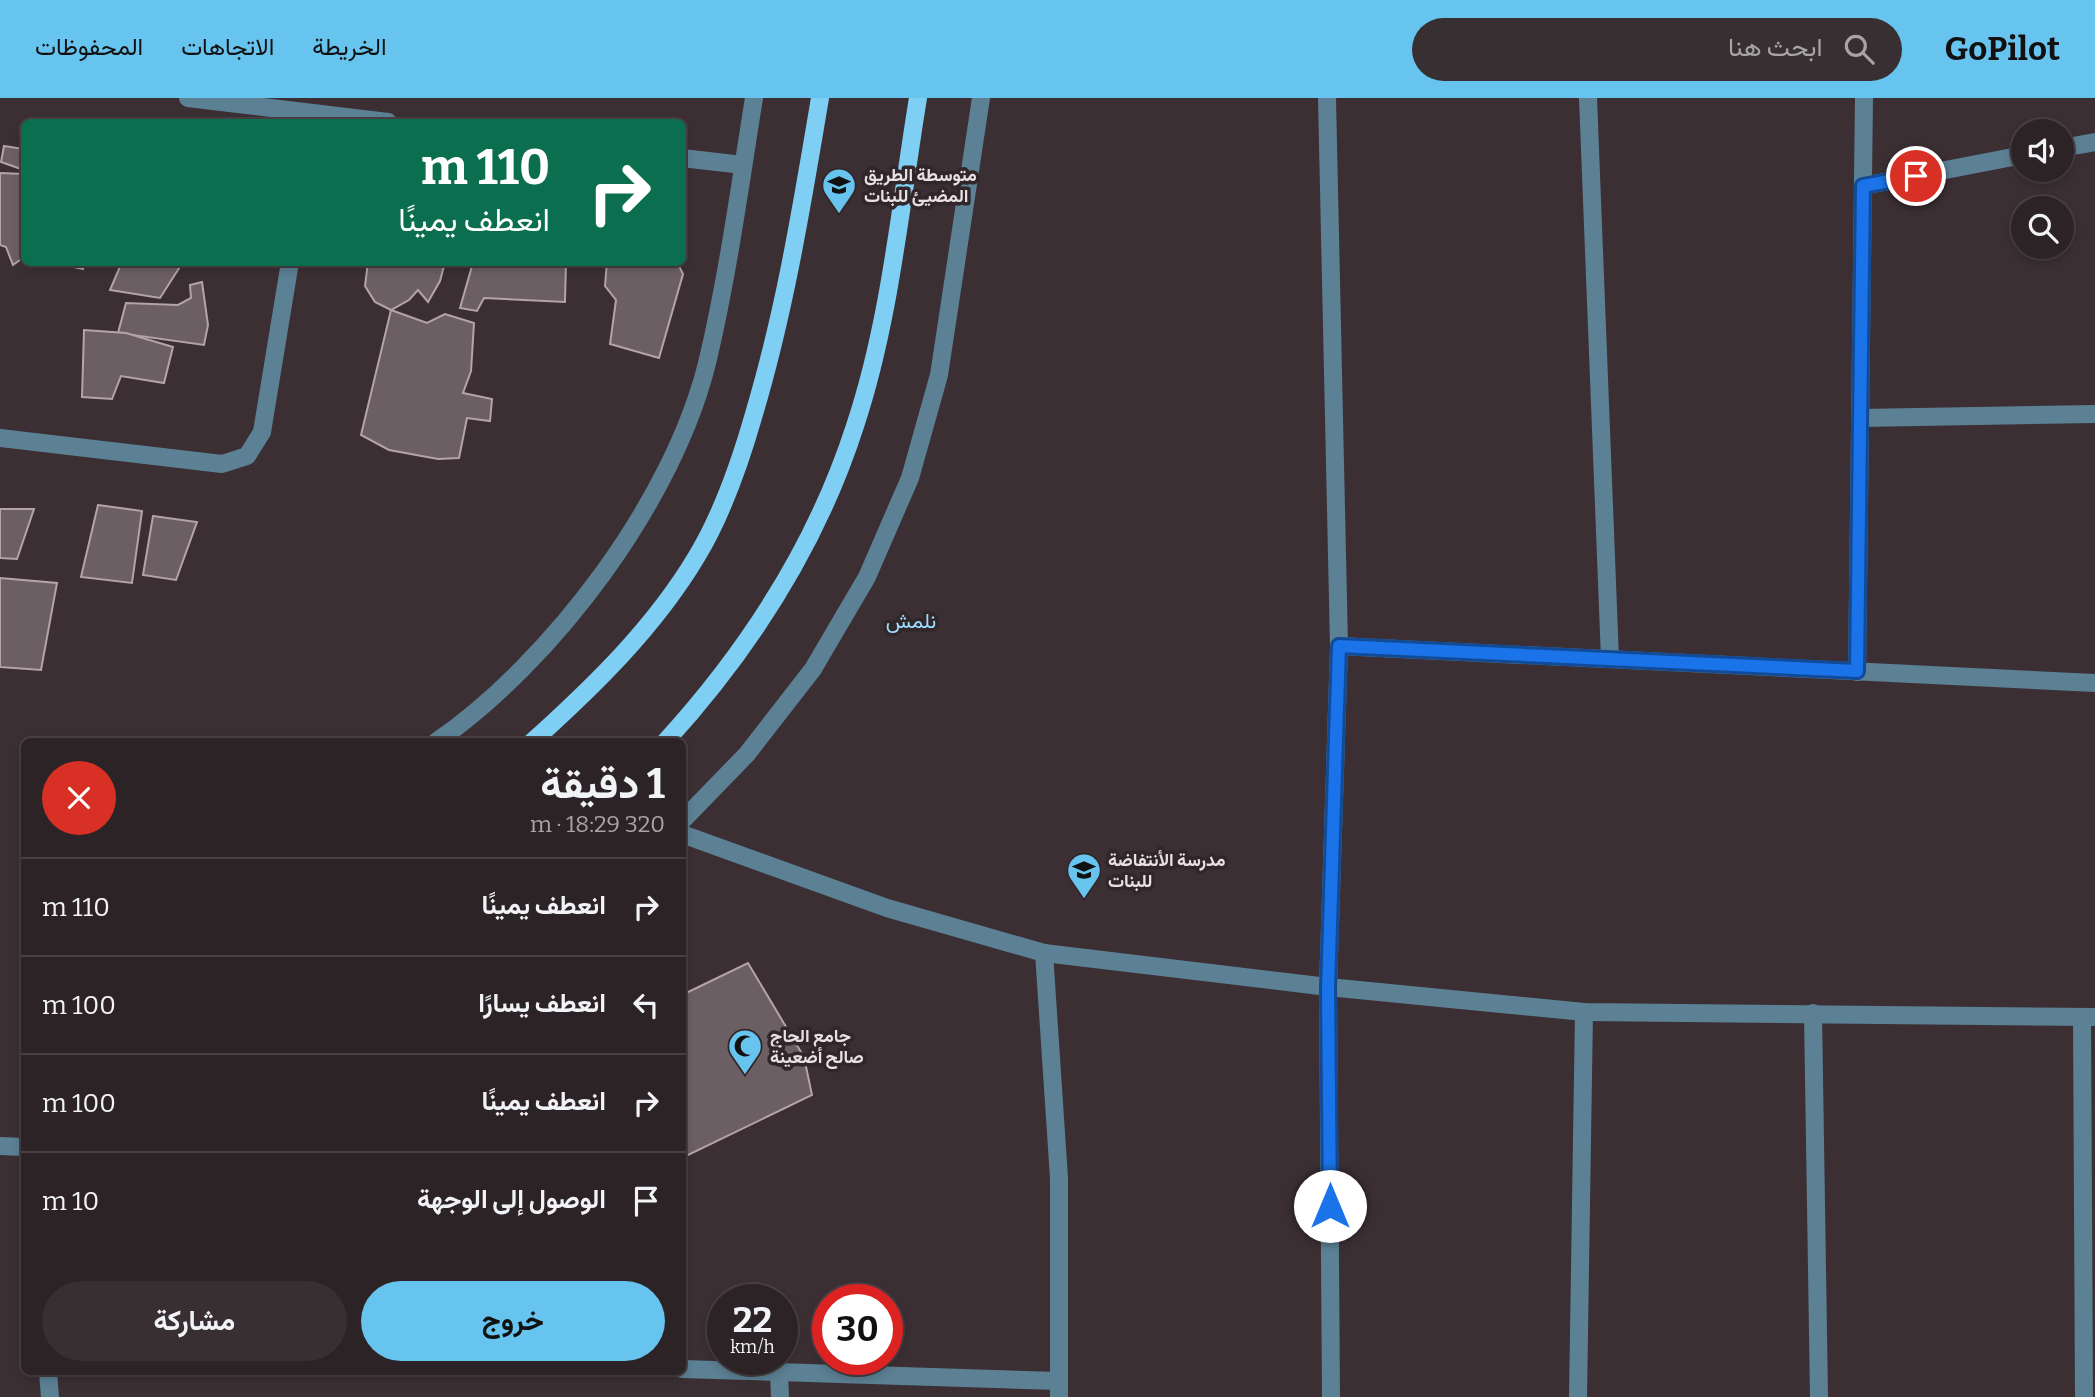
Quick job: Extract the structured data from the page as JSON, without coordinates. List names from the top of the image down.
{
  "districts": ["نلمش"],
  "places": {
    "school or university": ["متوسطة الطريق المضيئ للبنات", "مدرسة الأنتفاضة للبنات"],
    "mosque": ["جامع الحاج صالح أضعينة"]
  },
  "page": {
    "header": "GoPilot",
    "search": "ابحث هنا",
    "nav": ["الخريطة", "الاتجاهات", "المحفوظات"],
    "turn": ["110 m", "انعطف يمينًا"],
    "heading": ["1 دقيقة", "320 m · 18:29"],
    "list": [
      {
        "name": "انعطف يمينًا",
        "value": "110 m"
      },
      {
        "name": "انعطف يسارًا",
        "value": "100 m"
      },
      {
        "name": "انعطف يمينًا",
        "value": "100 m"
      },
      {
        "name": "الوصول إلى الوجهة",
        "value": "10 m"
      }
    ],
    "buttons": ["خروج", "مشاركة"],
    "speed": "22 km/h",
    "limit": "30"
  }
}
